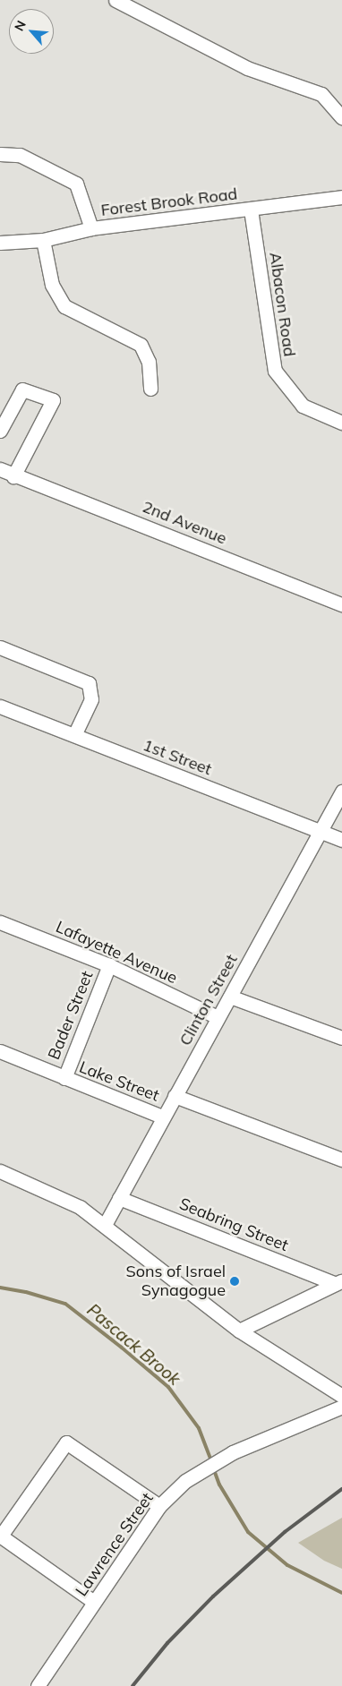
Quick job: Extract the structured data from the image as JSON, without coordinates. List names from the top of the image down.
{
  "streets": {
    "street": [
      "Forest Brook Road",
      "Albacon Road",
      "2nd Avenue",
      "1st Street",
      "Lafayette Avenue",
      "Clinton Street",
      "Bader Street",
      "Lake Street",
      "Seabring Street",
      "Lawrence Street"
    ]
  },
  "crossings": [
    ["Forest Brook Road", "Albacon Road"],
    ["1st Street", "Clinton Street"],
    ["Lafayette Avenue", "Clinton Street"],
    ["Lafayette Avenue", "Bader Street"],
    ["Clinton Street", "Lake Street"],
    ["Clinton Street", "Seabring Street"],
    ["Bader Street", "Lake Street"]
  ],
  "water": ["Pascack Brook"],
  "places": ["Sons of Israel Synagogue"],
  "north": "top left"
}
